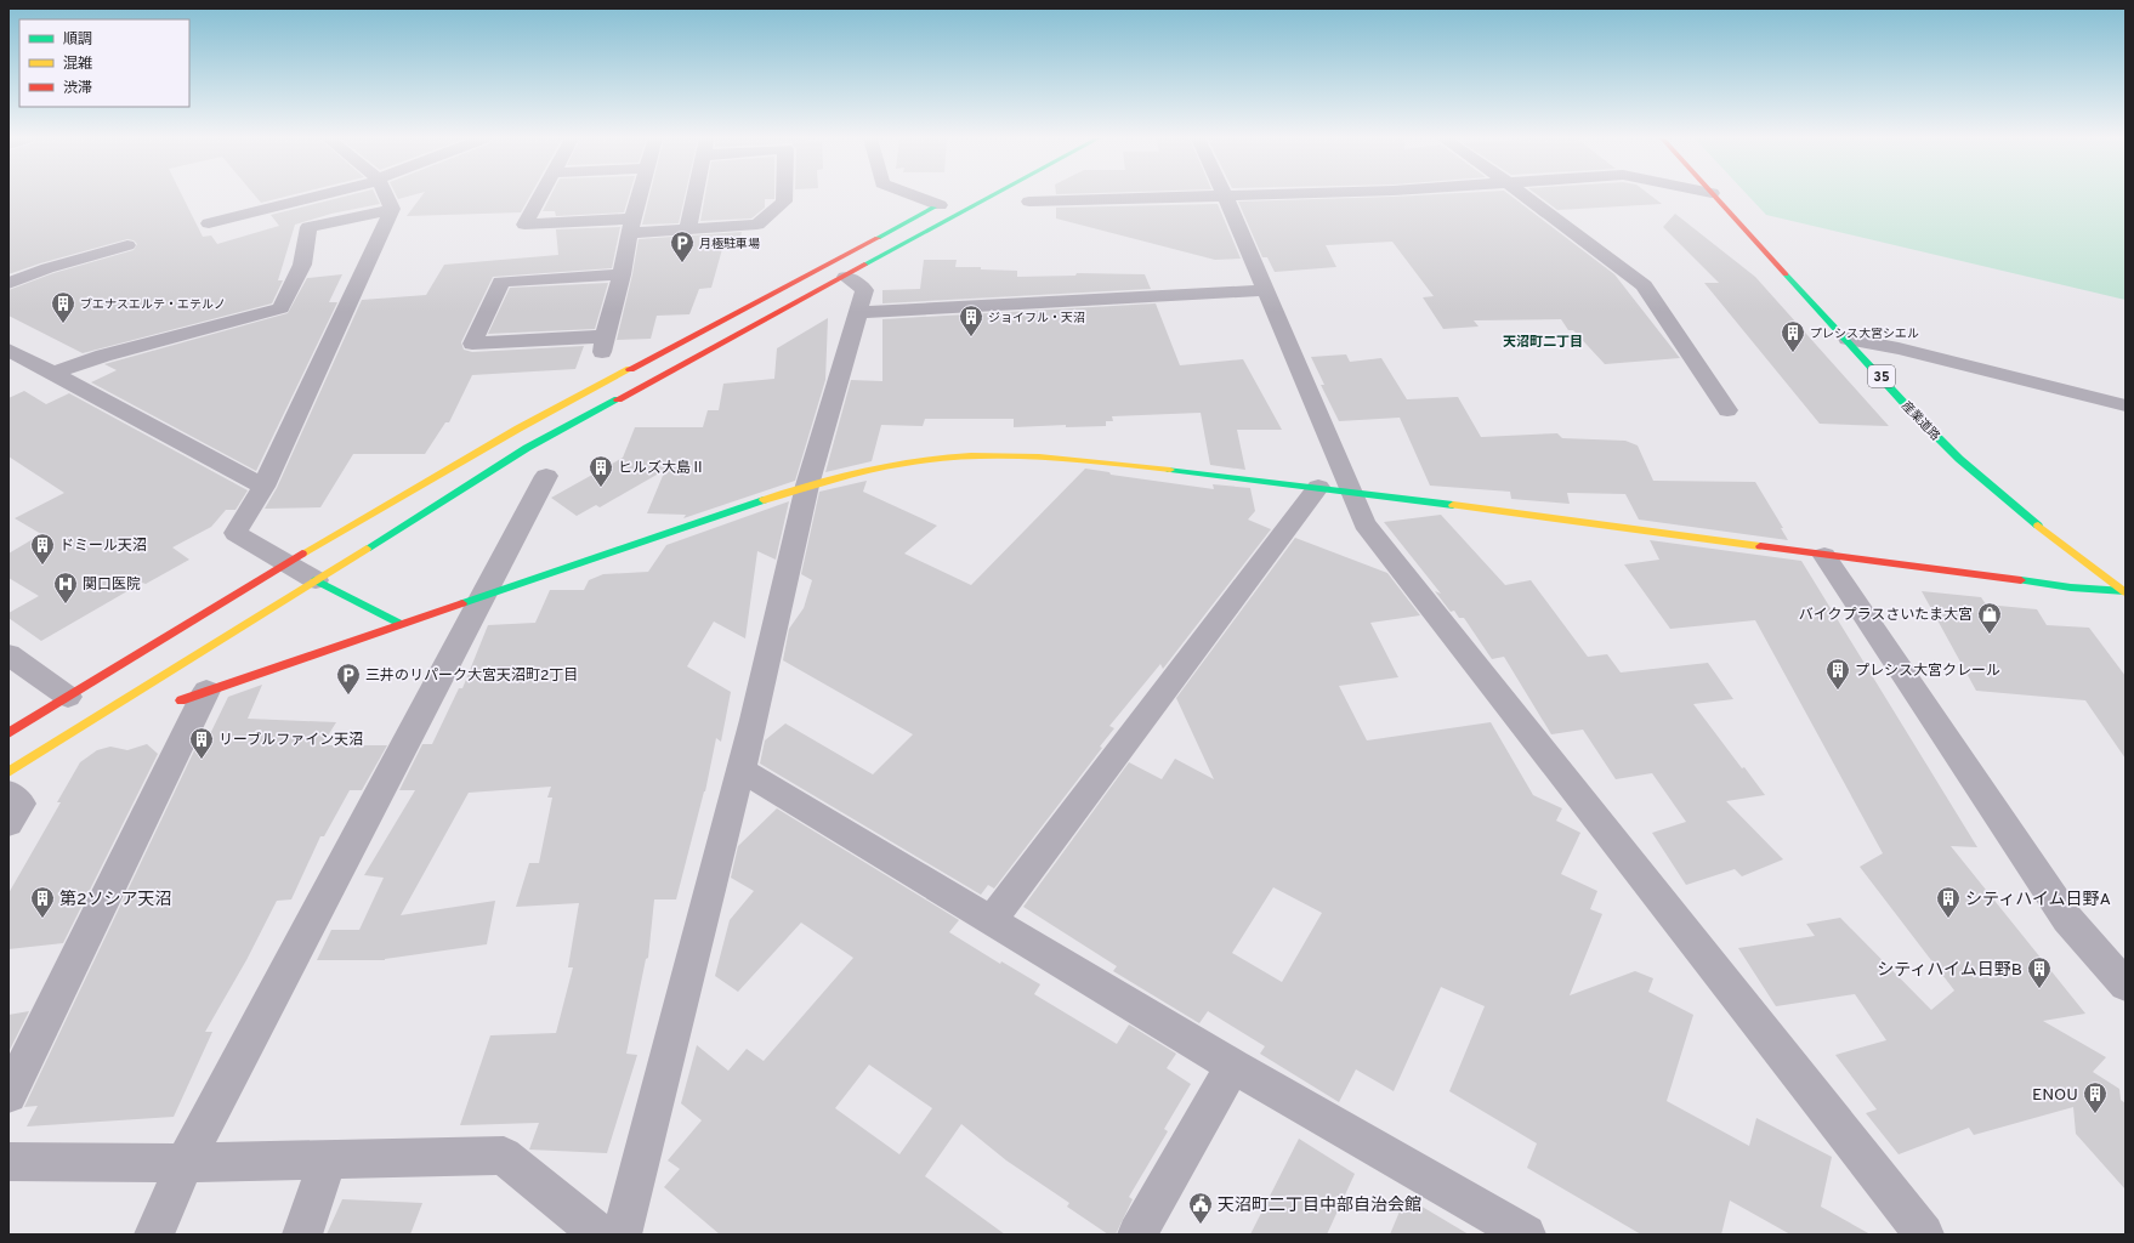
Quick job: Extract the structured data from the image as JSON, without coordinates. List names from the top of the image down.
{
  "streets": {
    "street": ["35", "産業道路"]
  },
  "districts": ["天沼町二丁目"],
  "places": {
    "parking": ["月極駐車場", "三井のリパーク大宮天沼町2丁目"],
    "building": [
      "ブエナスエルテ・エテルノ",
      "ジョイフル・天沼",
      "プレシス大宮シエル",
      "ヒルズ大島Ⅱ",
      "ドミール天沼",
      "プレシス大宮クレール",
      "リーブルファイン天沼",
      "第2ソシア天沼",
      "シティハイム日野A",
      "シティハイム日野B",
      "ENOU"
    ],
    "hospital": ["関口医院"],
    "shop": ["バイクプラスさいたま大宮"],
    "public building": ["天沼町二丁目中部自治会館"]
  },
  "legend": ["順調", "混雑", "渋滞"]
}
